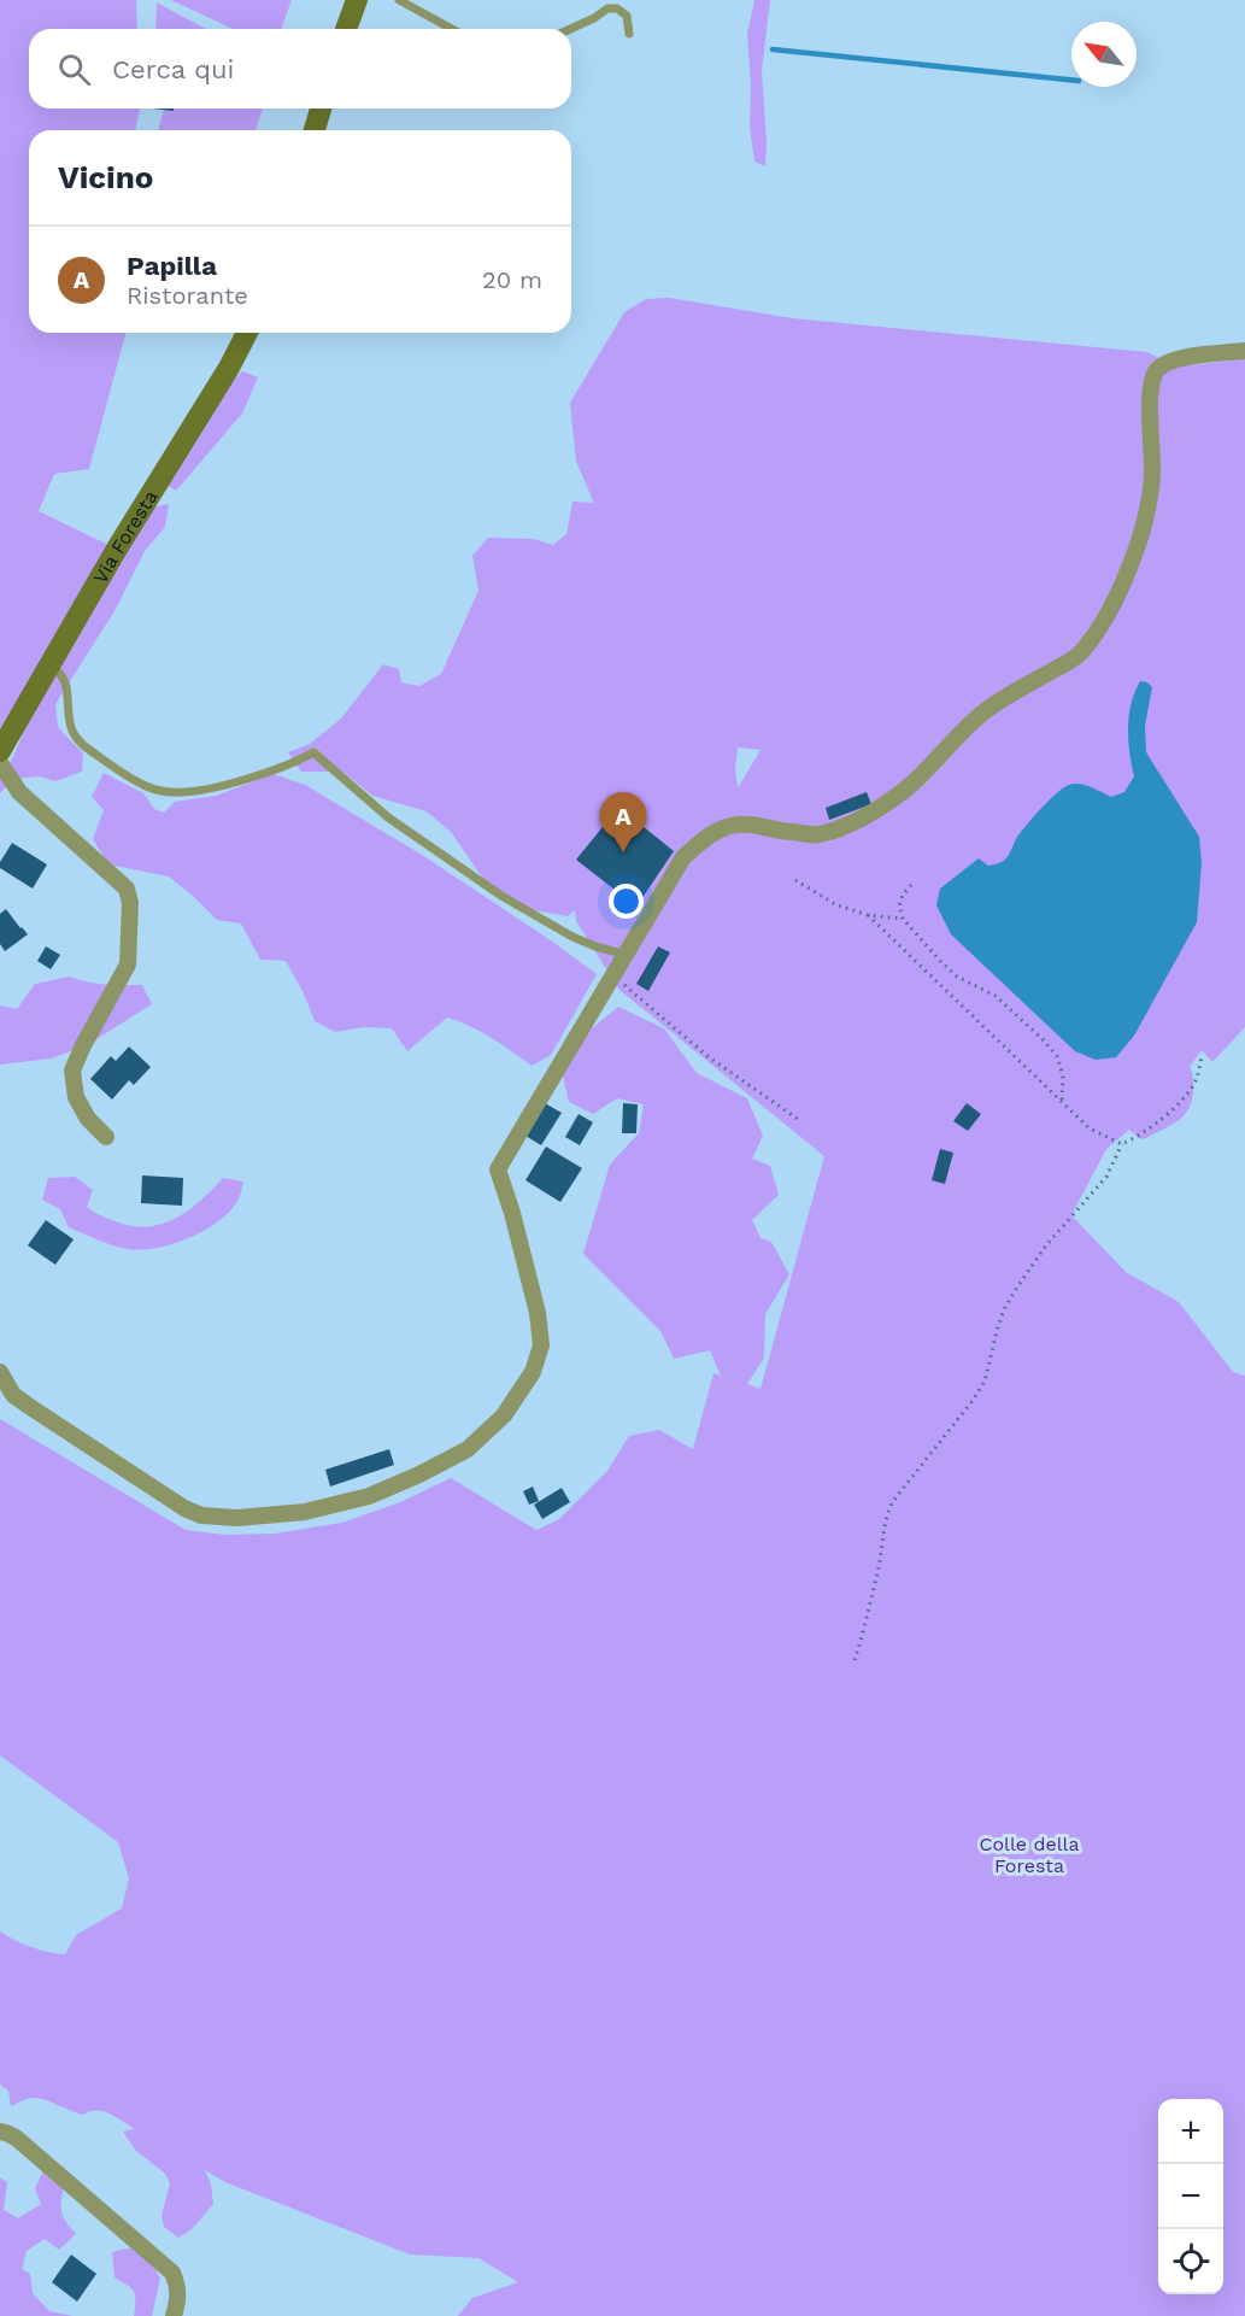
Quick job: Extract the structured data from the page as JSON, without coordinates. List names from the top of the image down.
{
  "streets": {
    "main road": ["Via Foresta"]
  },
  "parks": ["Colle della Foresta"],
  "north": "top left",
  "page": {
    "search": "Cerca qui",
    "heading": "Vicino",
    "list": [
      {
        "mark": "A",
        "name": "Papilla",
        "note": "Ristorante",
        "value": "20 m"
      }
    ],
    "pins": "A",
    "map_buttons": ["+", "−"]
  }
}
